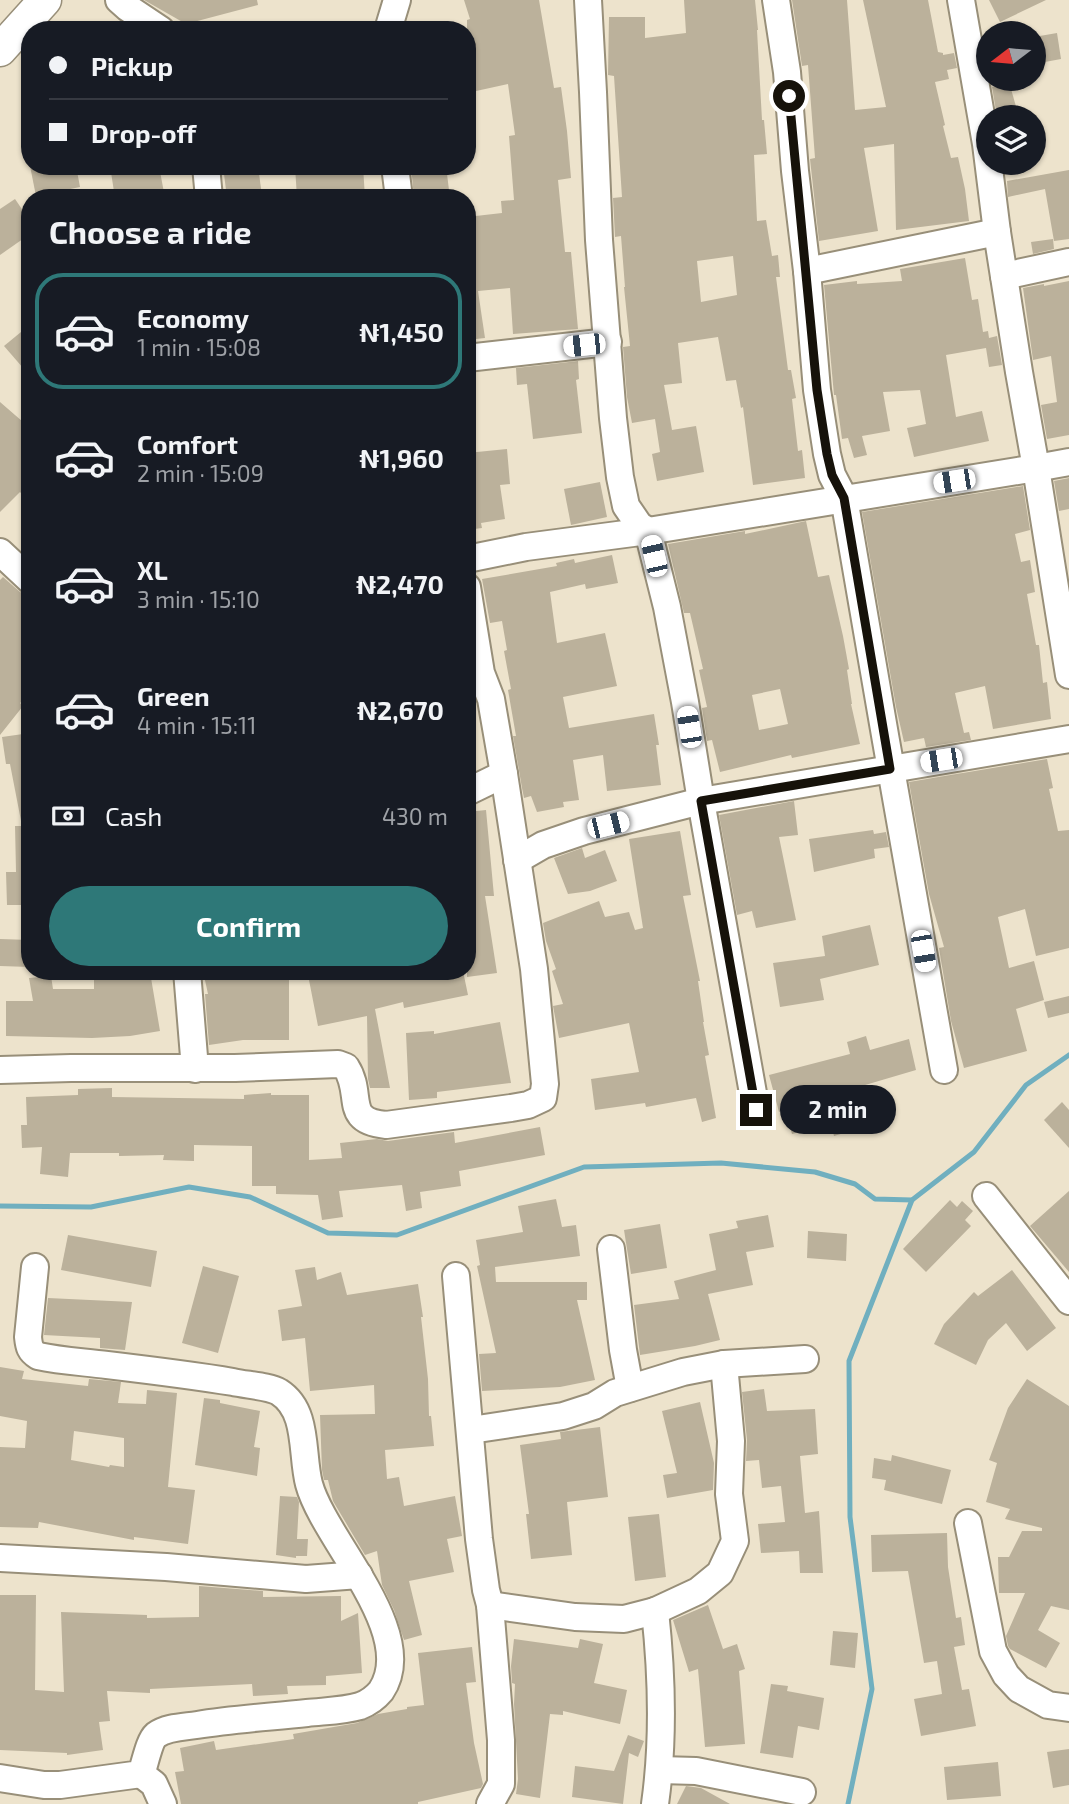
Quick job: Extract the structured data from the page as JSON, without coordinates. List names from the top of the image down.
{
  "north": "left",
  "page": {
    "banner": ["Pickup", "Drop-off"],
    "heading": "Choose a ride",
    "list": [
      {
        "name": "Economy",
        "note": "1 min · 15:08",
        "value": "₦1,450"
      },
      {
        "name": "Comfort",
        "note": "2 min · 15:09",
        "value": "₦1,960"
      },
      {
        "name": "XL",
        "note": "3 min · 15:10",
        "value": "₦2,470"
      },
      {
        "name": "Green",
        "note": "4 min · 15:11",
        "value": "₦2,670"
      }
    ],
    "pay": ["Cash", "430 m"],
    "buttons": "Confirm",
    "bubble": "2 min"
  }
}
